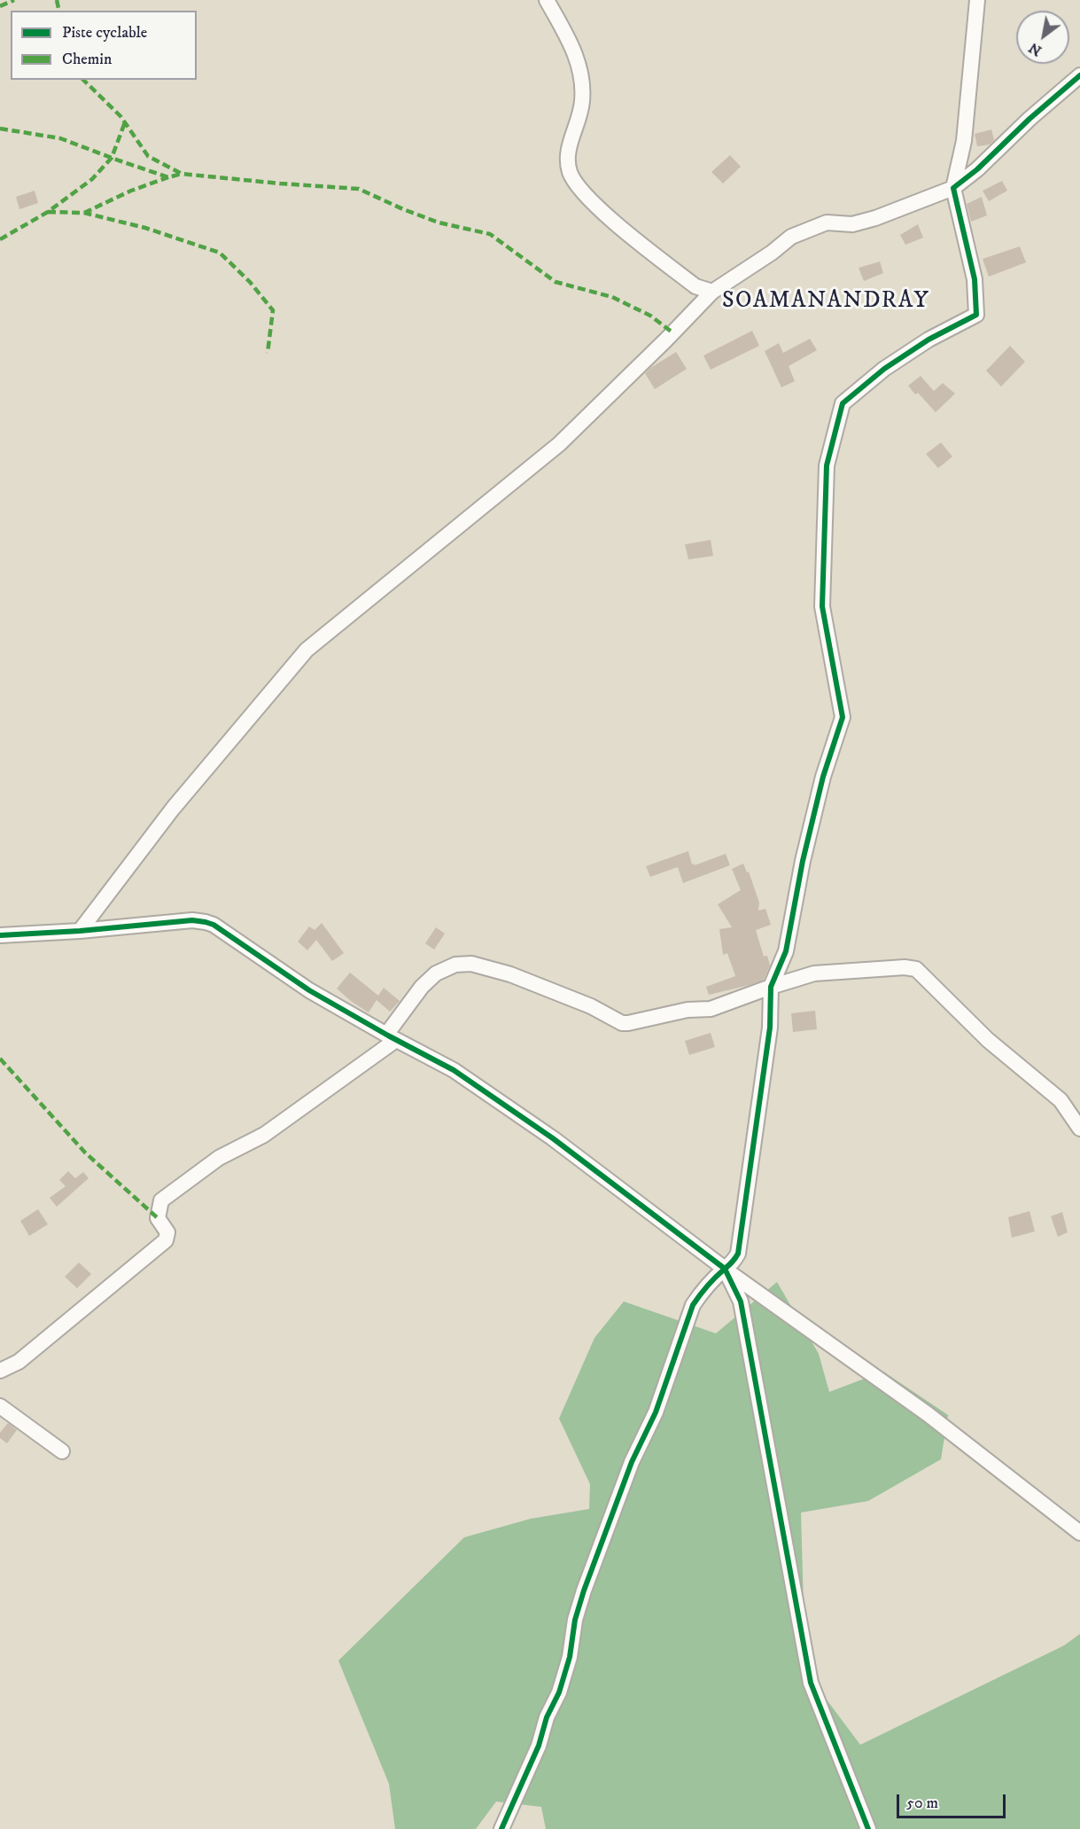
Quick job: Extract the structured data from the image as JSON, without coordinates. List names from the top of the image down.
{
  "districts": ["SOAMANANDRAY"],
  "legend": ["Piste cyclable", "Chemin"],
  "scale_bar": "50 m",
  "north": "bottom left"
}
